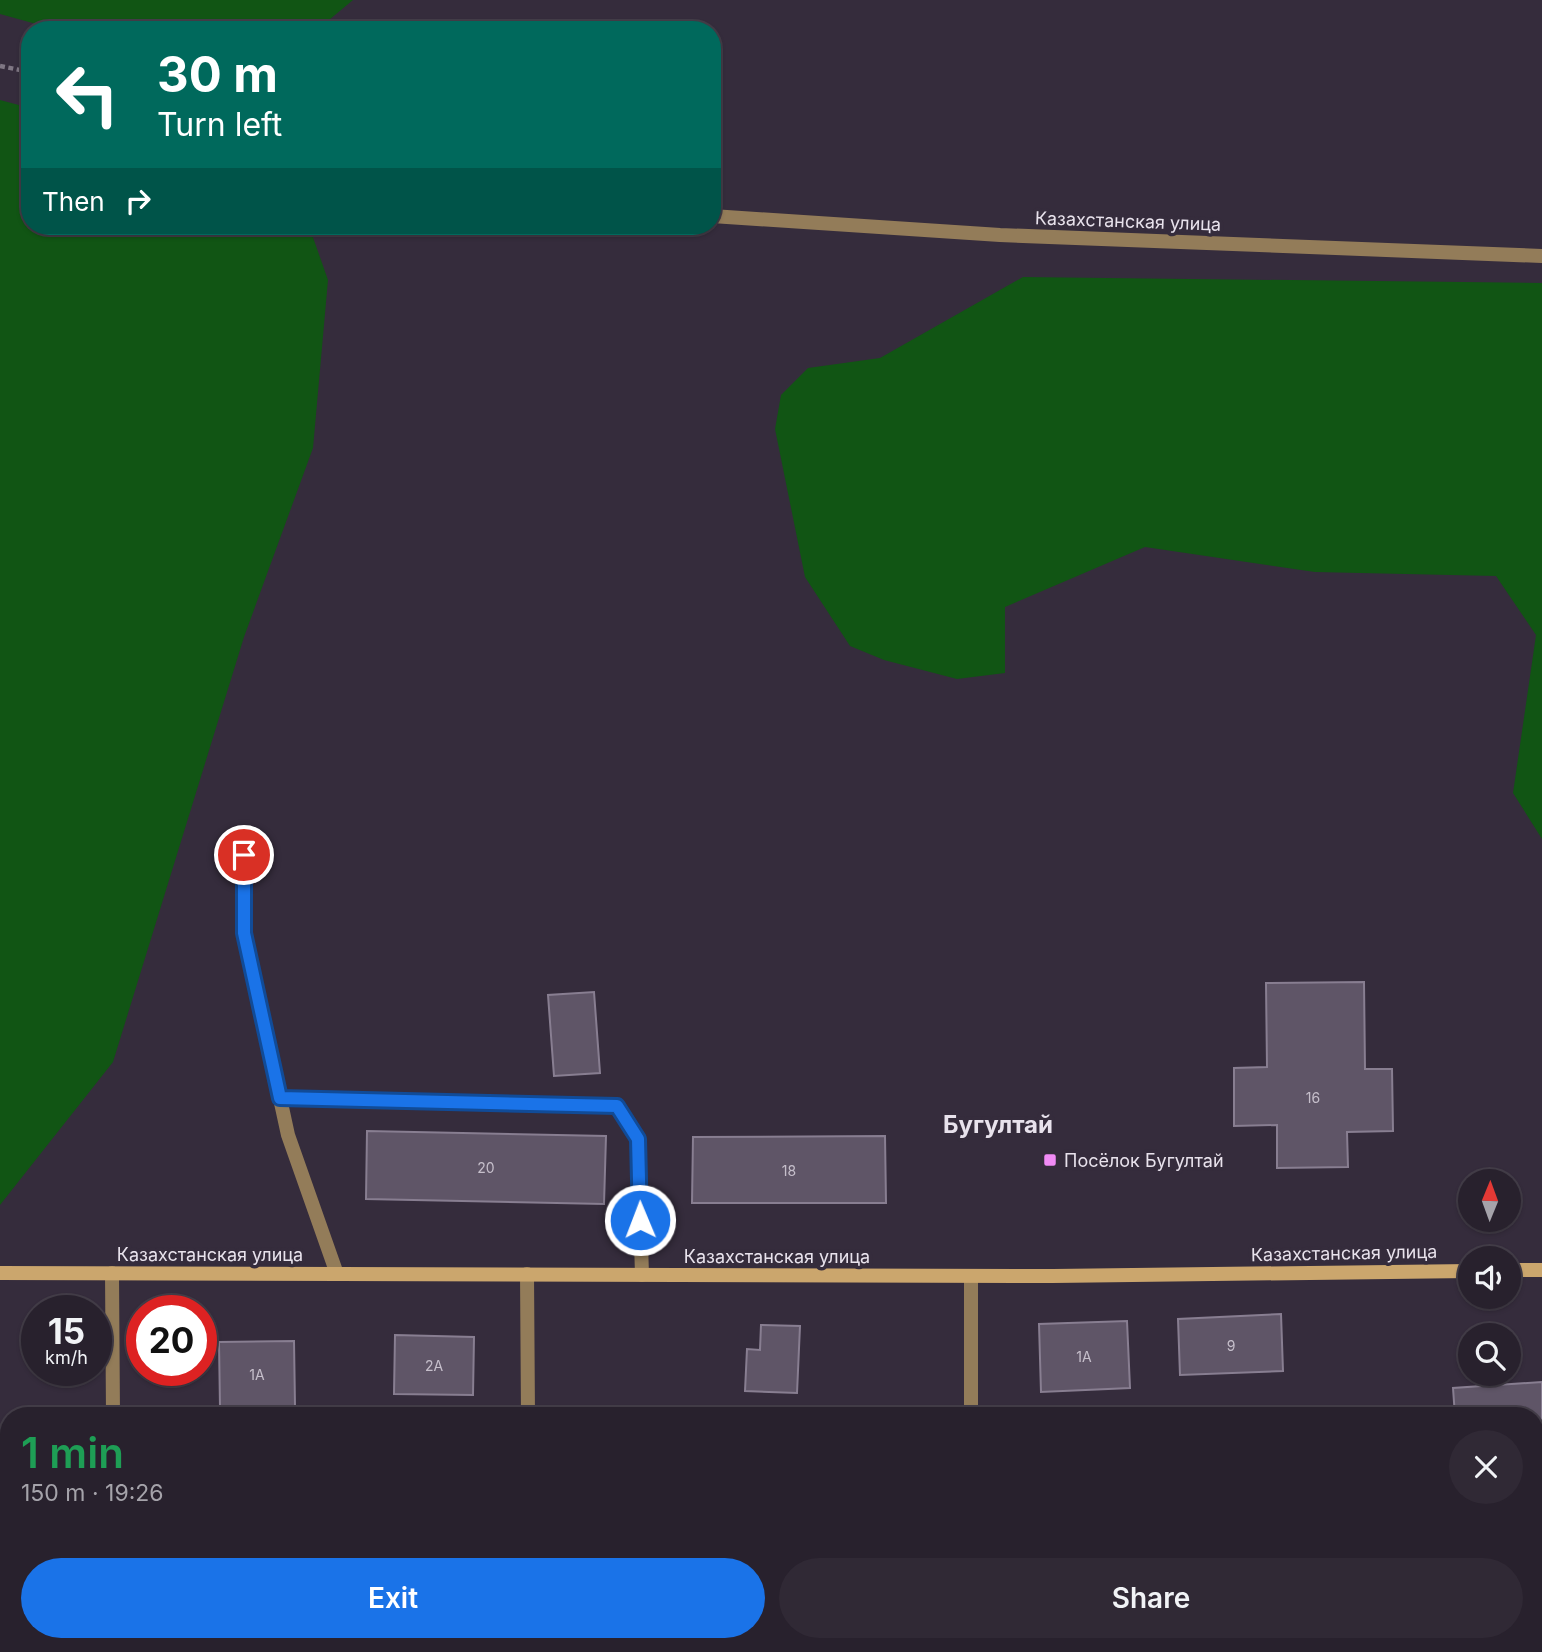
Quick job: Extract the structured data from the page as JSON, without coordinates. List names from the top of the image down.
{
  "streets": {
    "street": ["Казахстанская улица"]
  },
  "districts": ["Бугултай"],
  "places": {
    "transit": ["Посёлок Бугултай"]
  },
  "house_numbers": [
    "16",
    "20",
    "18",
    "9",
    "1А",
    "2А",
    "1А"
  ],
  "north": "top",
  "page": {
    "turn": ["30 m", "Turn left"],
    "then": "Then",
    "speed": "15 km/h",
    "limit": "20",
    "heading": ["1 min", "150 m · 19:26"],
    "buttons": ["Exit", "Share"]
  }
}
